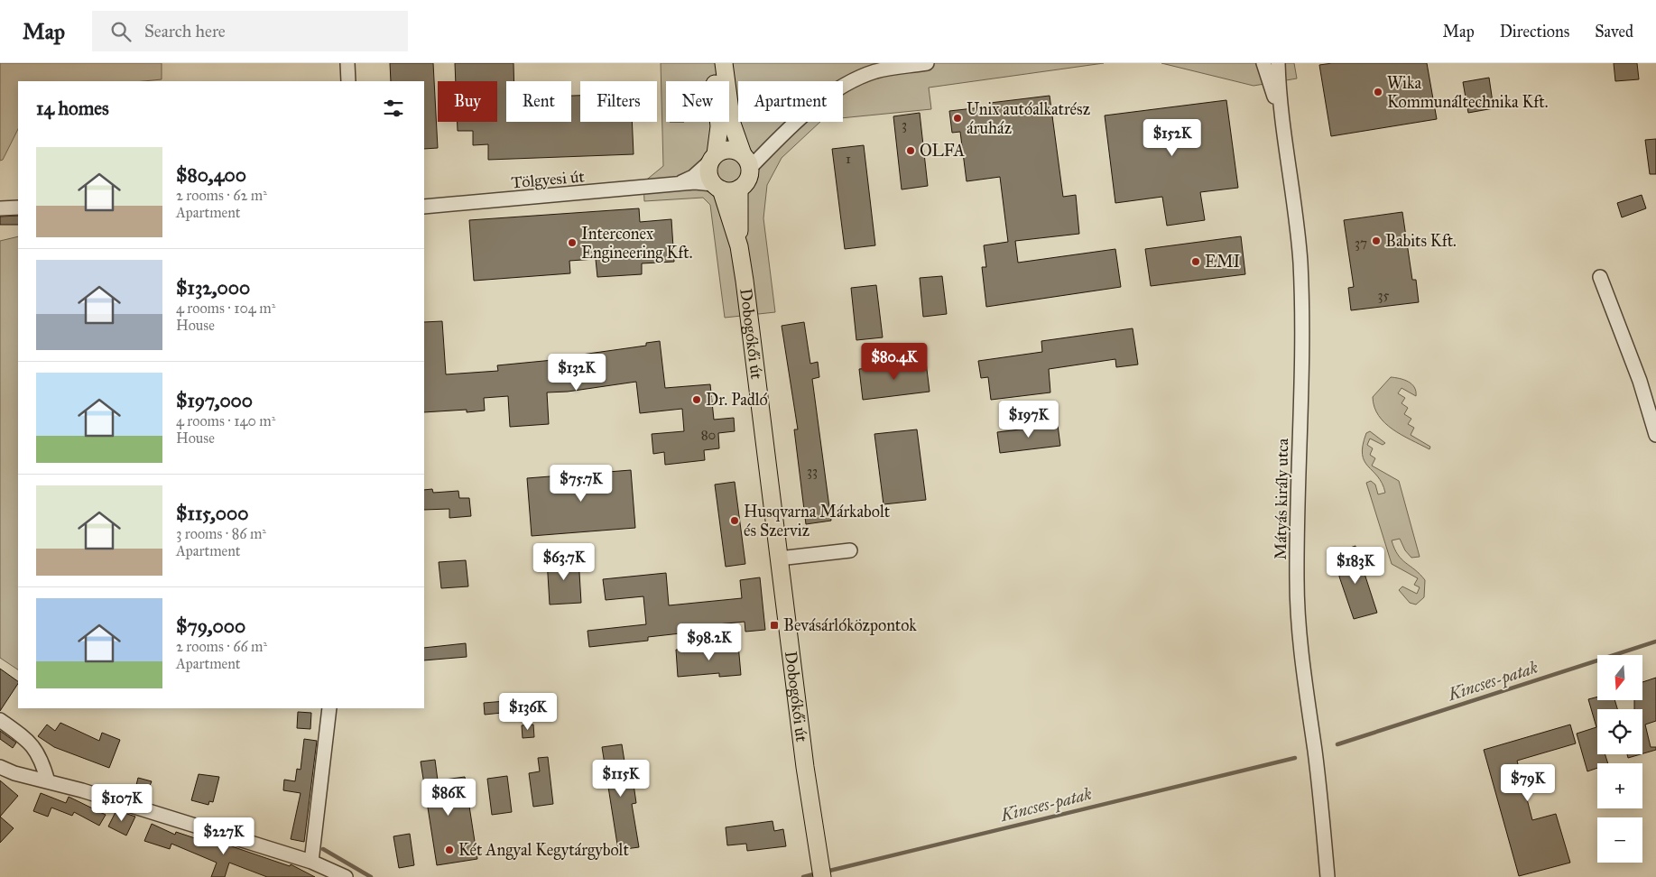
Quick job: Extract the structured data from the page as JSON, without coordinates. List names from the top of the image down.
{
  "streets": {
    "main road": ["Dobogókői út"],
    "street": ["Tölgyesi út", "Mátyás király utca"]
  },
  "crossings": [
    ["Tölgyesi út", "Dobogókői út"]
  ],
  "water": ["Kincses-patak"],
  "places": {
    "other": [
      "Wika Kommunáltechnika Kft.",
      "Unix autóalkatrész áruház",
      "OLFA",
      "Babits Kft.",
      "Interconex Engineering Kft.",
      "EMI",
      "Dr. Padló",
      "Husqvarna Márkabolt és Szerviz",
      "Két Angyal Kegytárgybolt"
    ],
    "transit": ["Bevásárlóközpontok"]
  },
  "house_numbers": [
    "3",
    "1",
    "37",
    "35",
    "80",
    "33"
  ],
  "north": "bottom",
  "page": {
    "header": "Map",
    "search": "Search here",
    "nav": ["Map", "Directions", "Saved"],
    "chip": [
      "Buy",
      "Rent",
      "Filters",
      "New",
      "Apartment"
    ],
    "heading": "14 homes",
    "price": [
      "$152K",
      "$80.4K",
      "$132K",
      "$197K",
      "$75.7K",
      "$63.7K",
      "$183K",
      "$98.2K",
      "$136K",
      "$115K",
      "$79K",
      "$86K",
      "$107K",
      "$227K"
    ],
    "list": [
      {
        "name": "$80,400",
        "note": "2 rooms · 62 m² · Apartment"
      },
      {
        "name": "$132,000",
        "note": "4 rooms · 104 m² · House"
      },
      {
        "name": "$197,000",
        "note": "4 rooms · 140 m² · House"
      },
      {
        "name": "$115,000",
        "note": "3 rooms · 86 m² · Apartment"
      },
      {
        "name": "$79,000",
        "note": "2 rooms · 66 m² · Apartment"
      }
    ],
    "map_buttons": ["+", "−"]
  }
}
